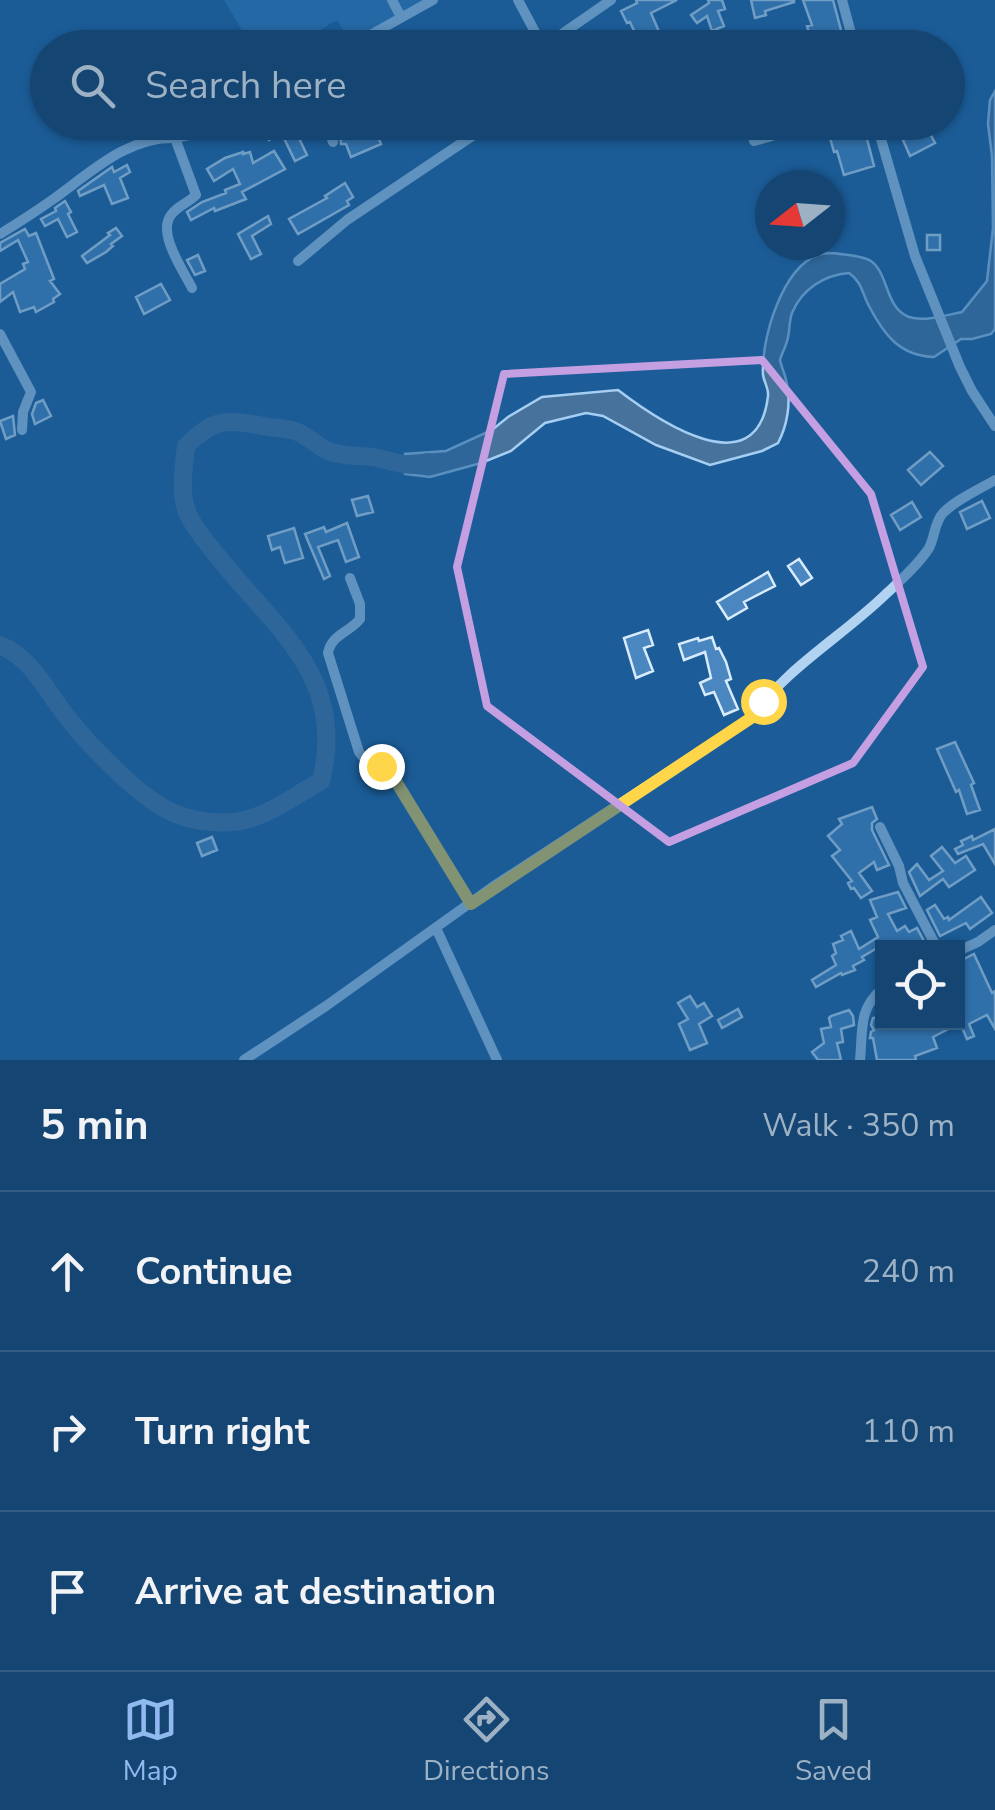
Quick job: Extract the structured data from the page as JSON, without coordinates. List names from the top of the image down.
{
  "north": "left",
  "page": {
    "search": "Search here",
    "heading": ["5 min", "Walk · 350 m"],
    "list": [
      ["Continue", "240 m"],
      ["Turn right", "110 m"],
      "Arrive at destination"
    ],
    "nav": ["Map", "Directions", "Saved"]
  }
}
